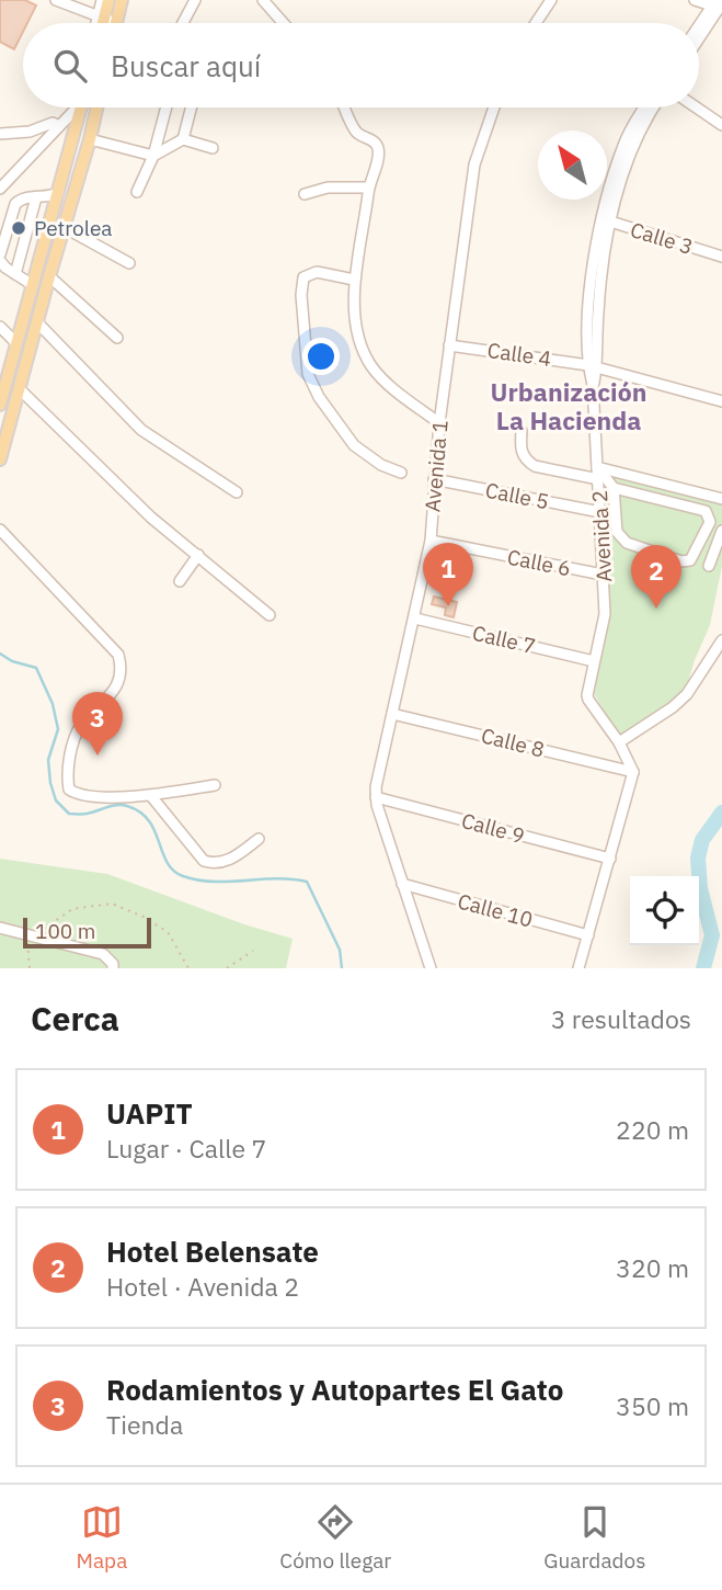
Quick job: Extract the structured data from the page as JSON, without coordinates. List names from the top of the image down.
{
  "streets": {
    "street": [
      "Calle 3",
      "Calle 4",
      "Avenida 1",
      "Calle 5",
      "Avenida 2",
      "Calle 6",
      "Calle 7",
      "Calle 8",
      "Calle 9",
      "Calle 10"
    ]
  },
  "crossings": [
    ["Calle 3", "Avenida 2"],
    ["Calle 4", "Avenida 1"],
    ["Calle 4", "Avenida 2"],
    ["Avenida 1", "Calle 5"],
    ["Avenida 1", "Calle 6"],
    ["Avenida 1", "Calle 7"],
    ["Avenida 1", "Calle 8"],
    ["Avenida 1", "Calle 9"],
    ["Avenida 1", "Calle 10"],
    ["Calle 5", "Avenida 2"],
    ["Avenida 2", "Calle 6"],
    ["Avenida 2", "Calle 7"],
    ["Avenida 2", "Calle 8"]
  ],
  "districts": ["Urbanización La Hacienda"],
  "places": ["Petrolea"],
  "scale_bar": "100 m",
  "north": "top left",
  "page": {
    "search": "Buscar aquí",
    "pins": ["1", "2", "3"],
    "scale": "100 m",
    "heading": ["Cerca", "3 resultados"],
    "list": [
      {
        "mark": "1",
        "name": "UAPIT",
        "note": "Lugar · Calle 7",
        "value": "220 m"
      },
      {
        "mark": "2",
        "name": "Hotel Belensate",
        "note": "Hotel · Avenida 2",
        "value": "320 m"
      },
      {
        "mark": "3",
        "name": "Rodamientos y Autopartes El Gato",
        "note": "Tienda",
        "value": "350 m"
      }
    ],
    "nav": ["Mapa", "Cómo llegar", "Guardados"]
  }
}
